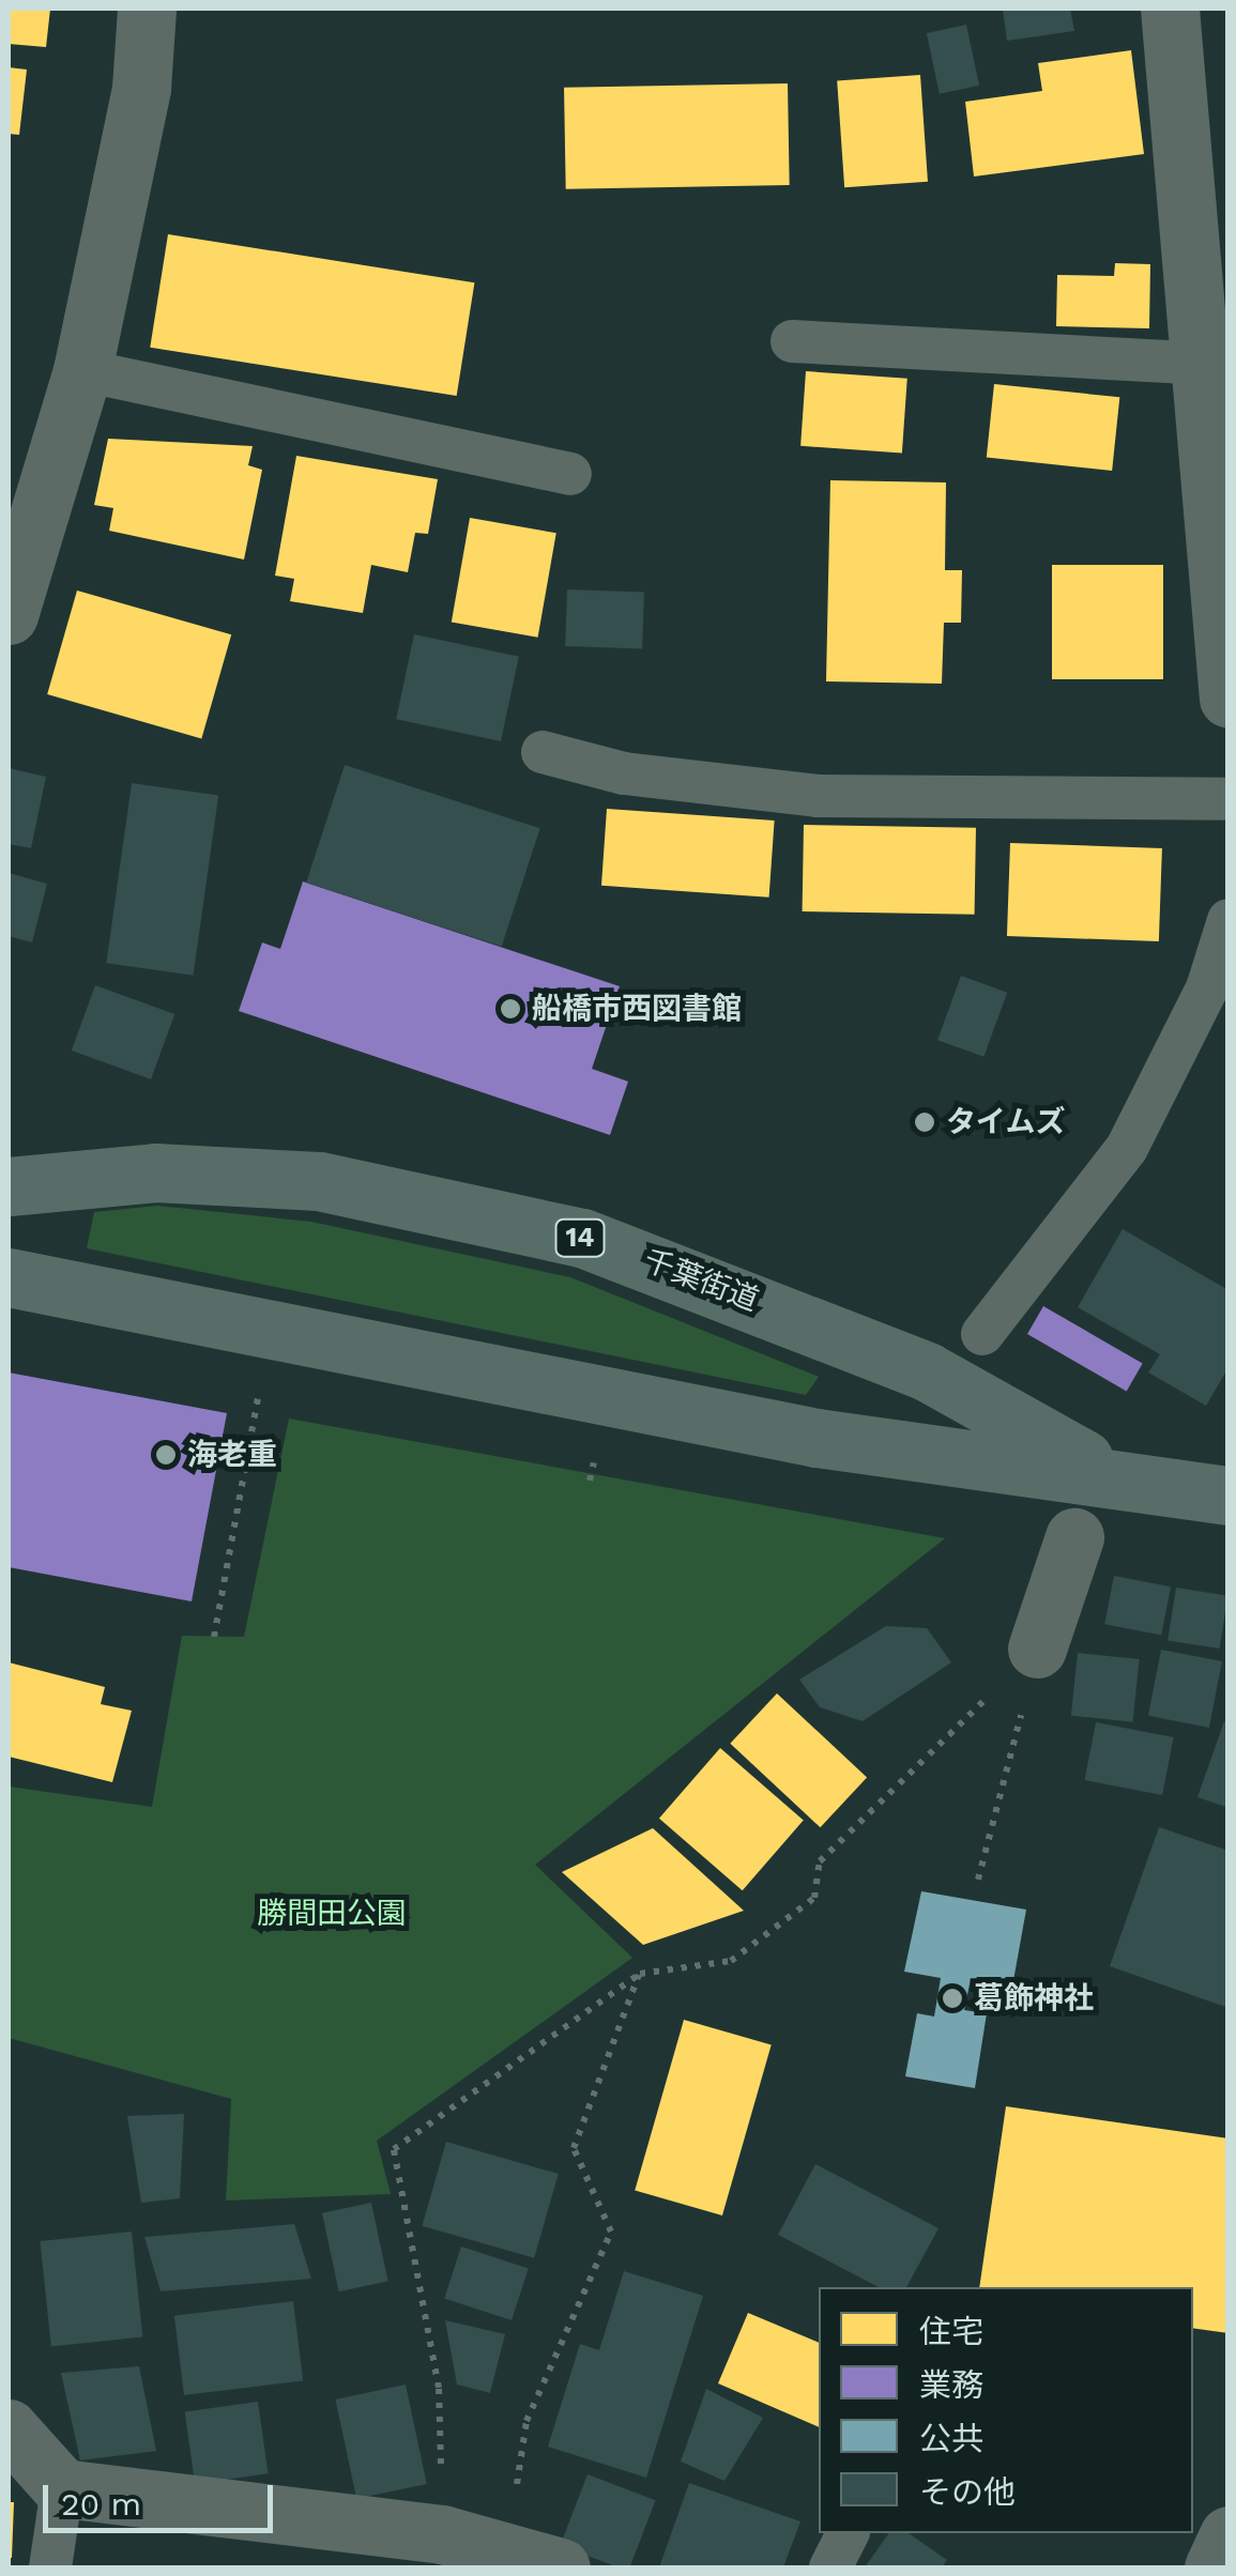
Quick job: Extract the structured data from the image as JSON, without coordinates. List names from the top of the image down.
{
  "streets": {
    "highway": ["14", "千葉街道"]
  },
  "parks": ["勝間田公園"],
  "places": [
    "船橋市西図書館",
    "タイムズ",
    "海老重",
    "葛飾神社"
  ],
  "legend": [
    "住宅",
    "業務",
    "公共",
    "その他"
  ],
  "scale_bar": "20 m"
}
